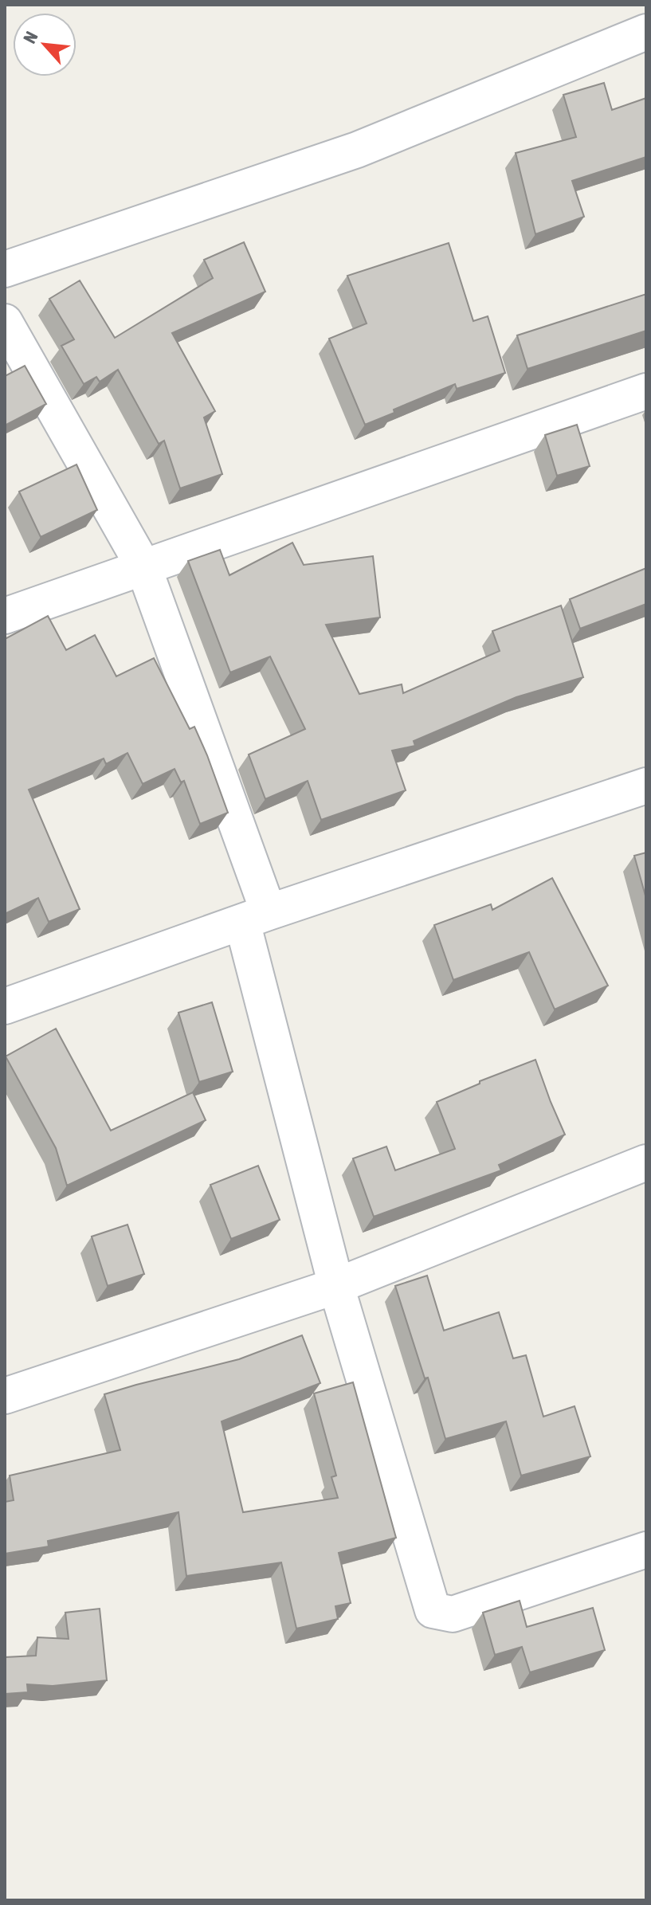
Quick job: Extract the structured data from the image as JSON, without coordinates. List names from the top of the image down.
{
  "north": "top left"
}
